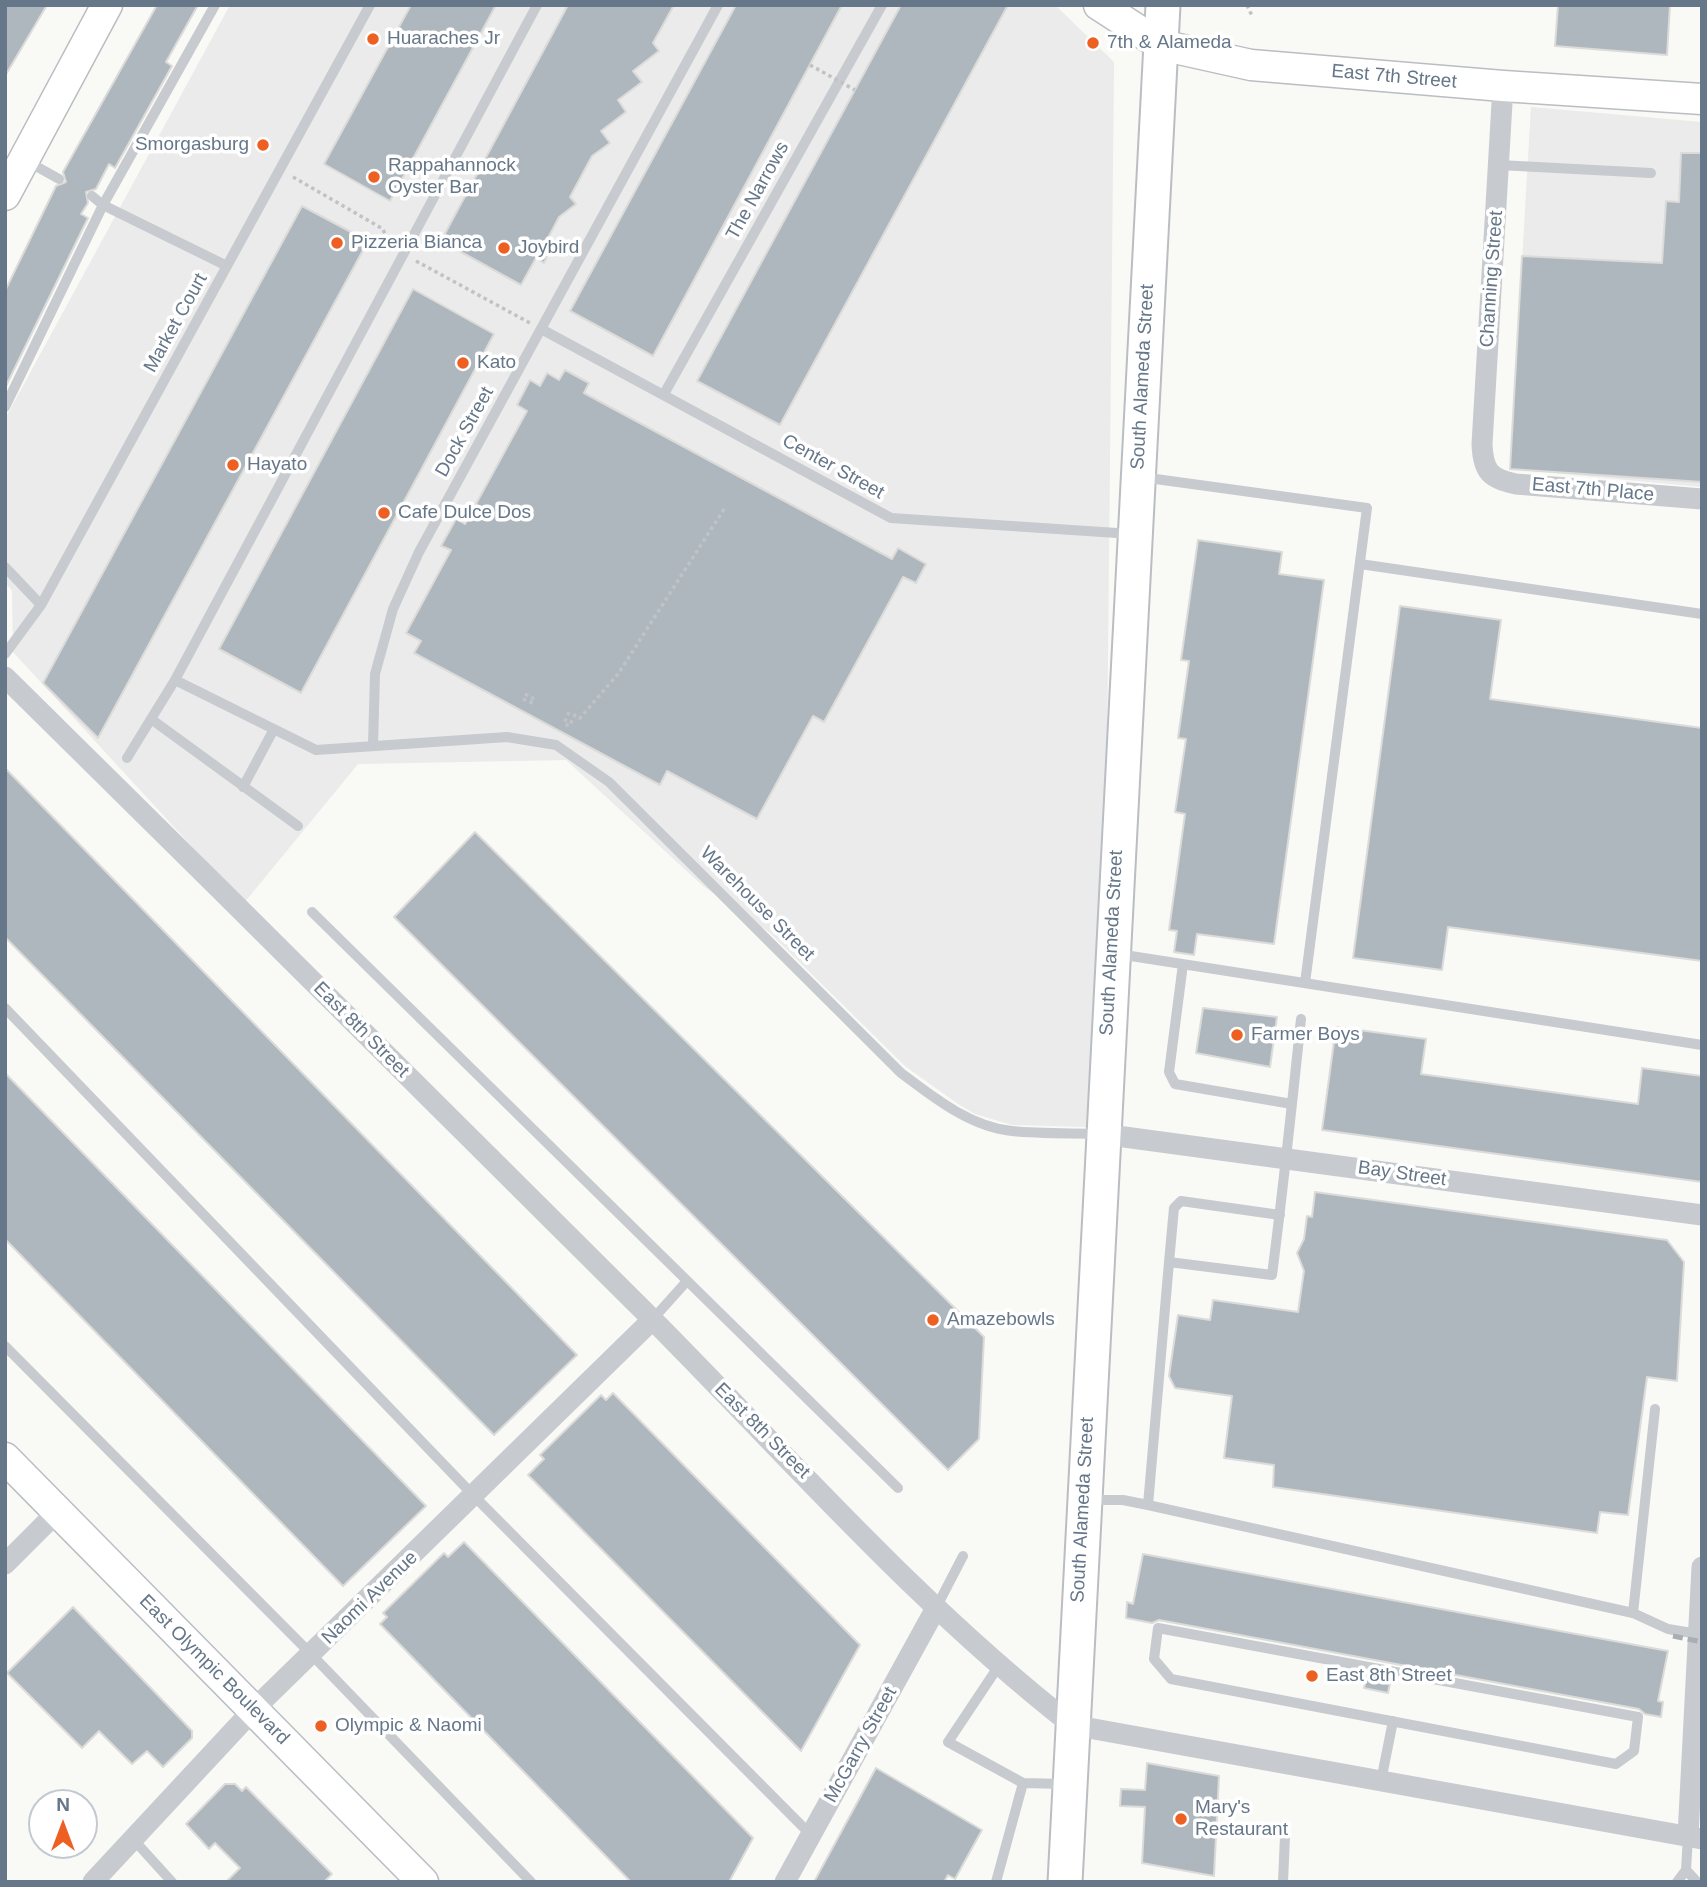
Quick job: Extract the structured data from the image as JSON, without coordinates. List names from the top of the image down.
{
  "streets": {
    "main road": ["East 7th Street", "South Alameda Street", "East Olympic Boulevard"],
    "street": [
      "Channing Street",
      "East 7th Place",
      "East 8th Street",
      "Bay Street",
      "Naomi Avenue",
      "McGarry Street"
    ],
    "lane": [
      "The Narrows",
      "Market Court",
      "Dock Street",
      "Center Street",
      "Warehouse Street"
    ]
  },
  "crossings": [
    ["East 7th Street", "Channing Street"],
    ["East 7th Street", "South Alameda Street"],
    ["The Narrows", "Center Street"],
    ["Channing Street", "East 7th Place"],
    ["South Alameda Street", "Center Street"],
    ["South Alameda Street", "Warehouse Street"],
    ["South Alameda Street", "East 8th Street"],
    ["South Alameda Street", "Bay Street"],
    ["Dock Street", "Center Street"],
    ["Dock Street", "Warehouse Street"],
    ["Warehouse Street", "Bay Street"],
    ["East 8th Street", "Naomi Avenue"],
    ["East 8th Street", "McGarry Street"],
    ["Naomi Avenue", "East Olympic Boulevard"]
  ],
  "places": [
    "Huaraches Jr",
    "7th & Alameda",
    "Smorgasburg",
    "Rappahannock Oyster Bar",
    "Pizzeria Bianca",
    "Joybird",
    "Kato",
    "Hayato",
    "Cafe Dulce Dos",
    "Farmer Boys",
    "Amazebowls",
    "East 8th Street",
    "Olympic & Naomi",
    "Mary's Restaurant"
  ],
  "north": "top"
}
